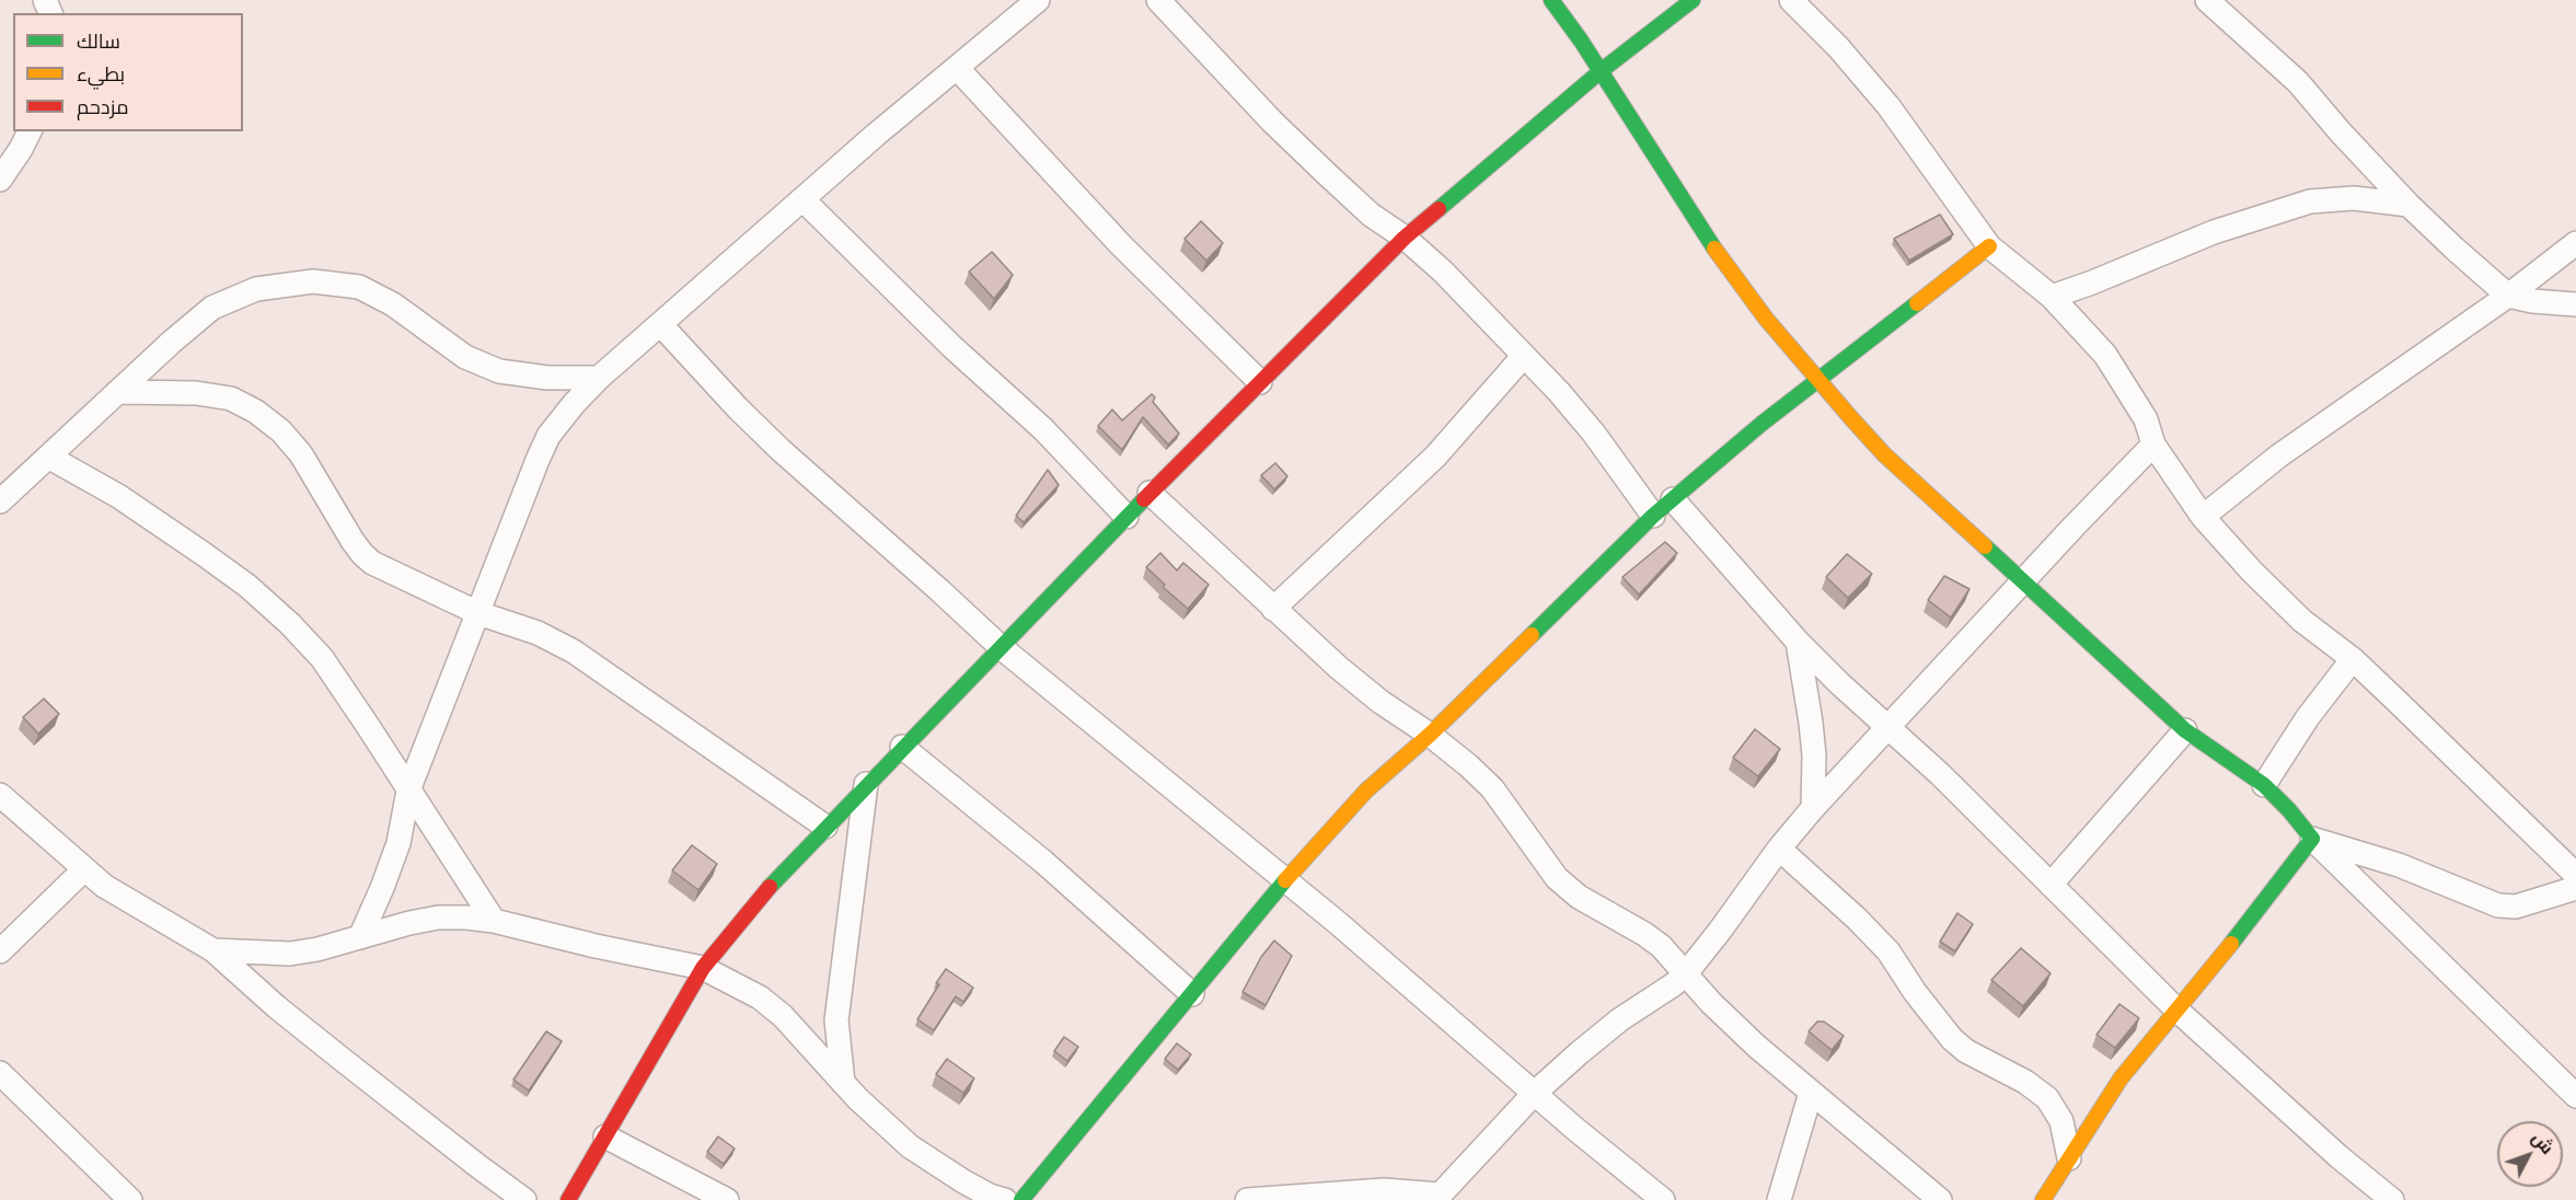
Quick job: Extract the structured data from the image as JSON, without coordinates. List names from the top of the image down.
{
  "legend": ["سالك", "بطيء", "مزدحم"],
  "north": "top right"
}
